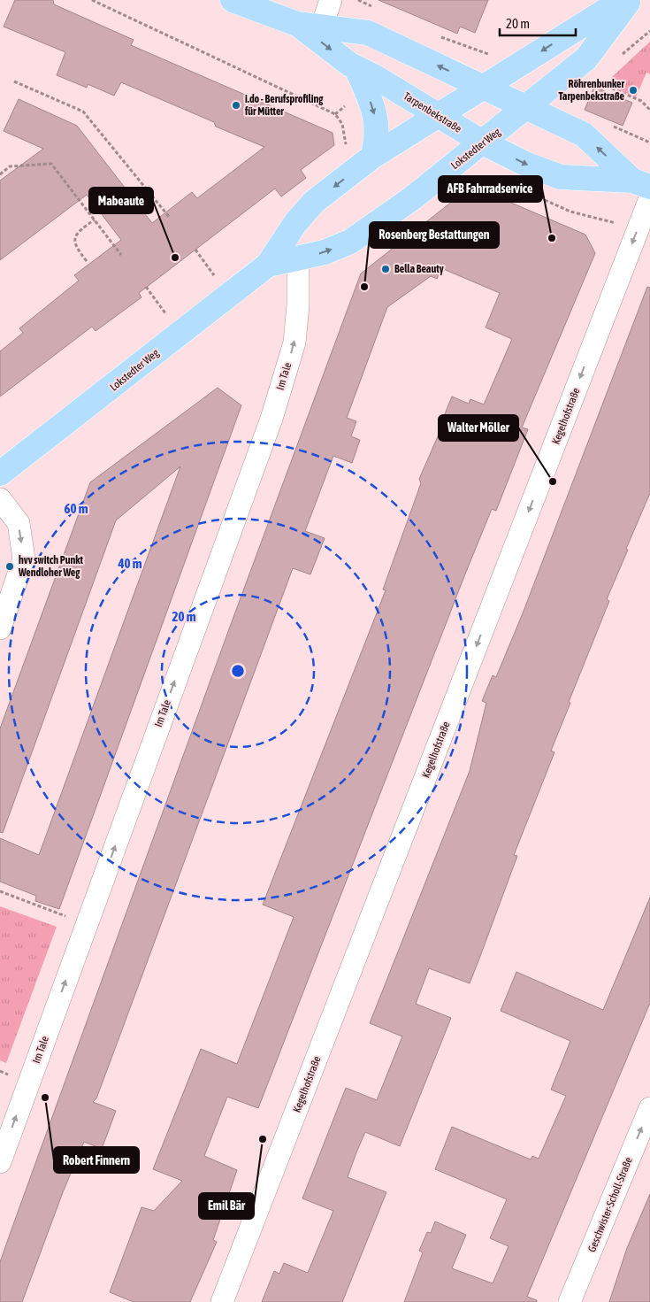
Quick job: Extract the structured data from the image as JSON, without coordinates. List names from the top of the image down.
{
  "streets": {
    "main road": ["Tarpenbekstraße", "Lokstedter Weg"],
    "street": ["Im Tale", "Kegelhofstraße", "Geschwister-Scholl-Straße"]
  },
  "crossings": [
    ["Tarpenbekstraße", "Lokstedter Weg"],
    ["Lokstedter Weg", "Im Tale"]
  ],
  "one_way": ["Im Tale", "Kegelhofstraße", "Geschwister-Scholl-Straße"],
  "places": [
    "Röhrenbunker Tarpenbekstraße",
    "i.do - Berufsprofiling für Mütter",
    "AFB Fahrradservice",
    "Mabeaute",
    "Bella Beauty",
    "Rosenberg Bestattungen",
    "Walter Möller",
    "hvv switch Punkt Wendloher Weg",
    "Robert Finnern",
    "Emil Bär"
  ],
  "scale_bar": "20 m",
  "rings": ["60 m", "40 m", "20 m"]
}
